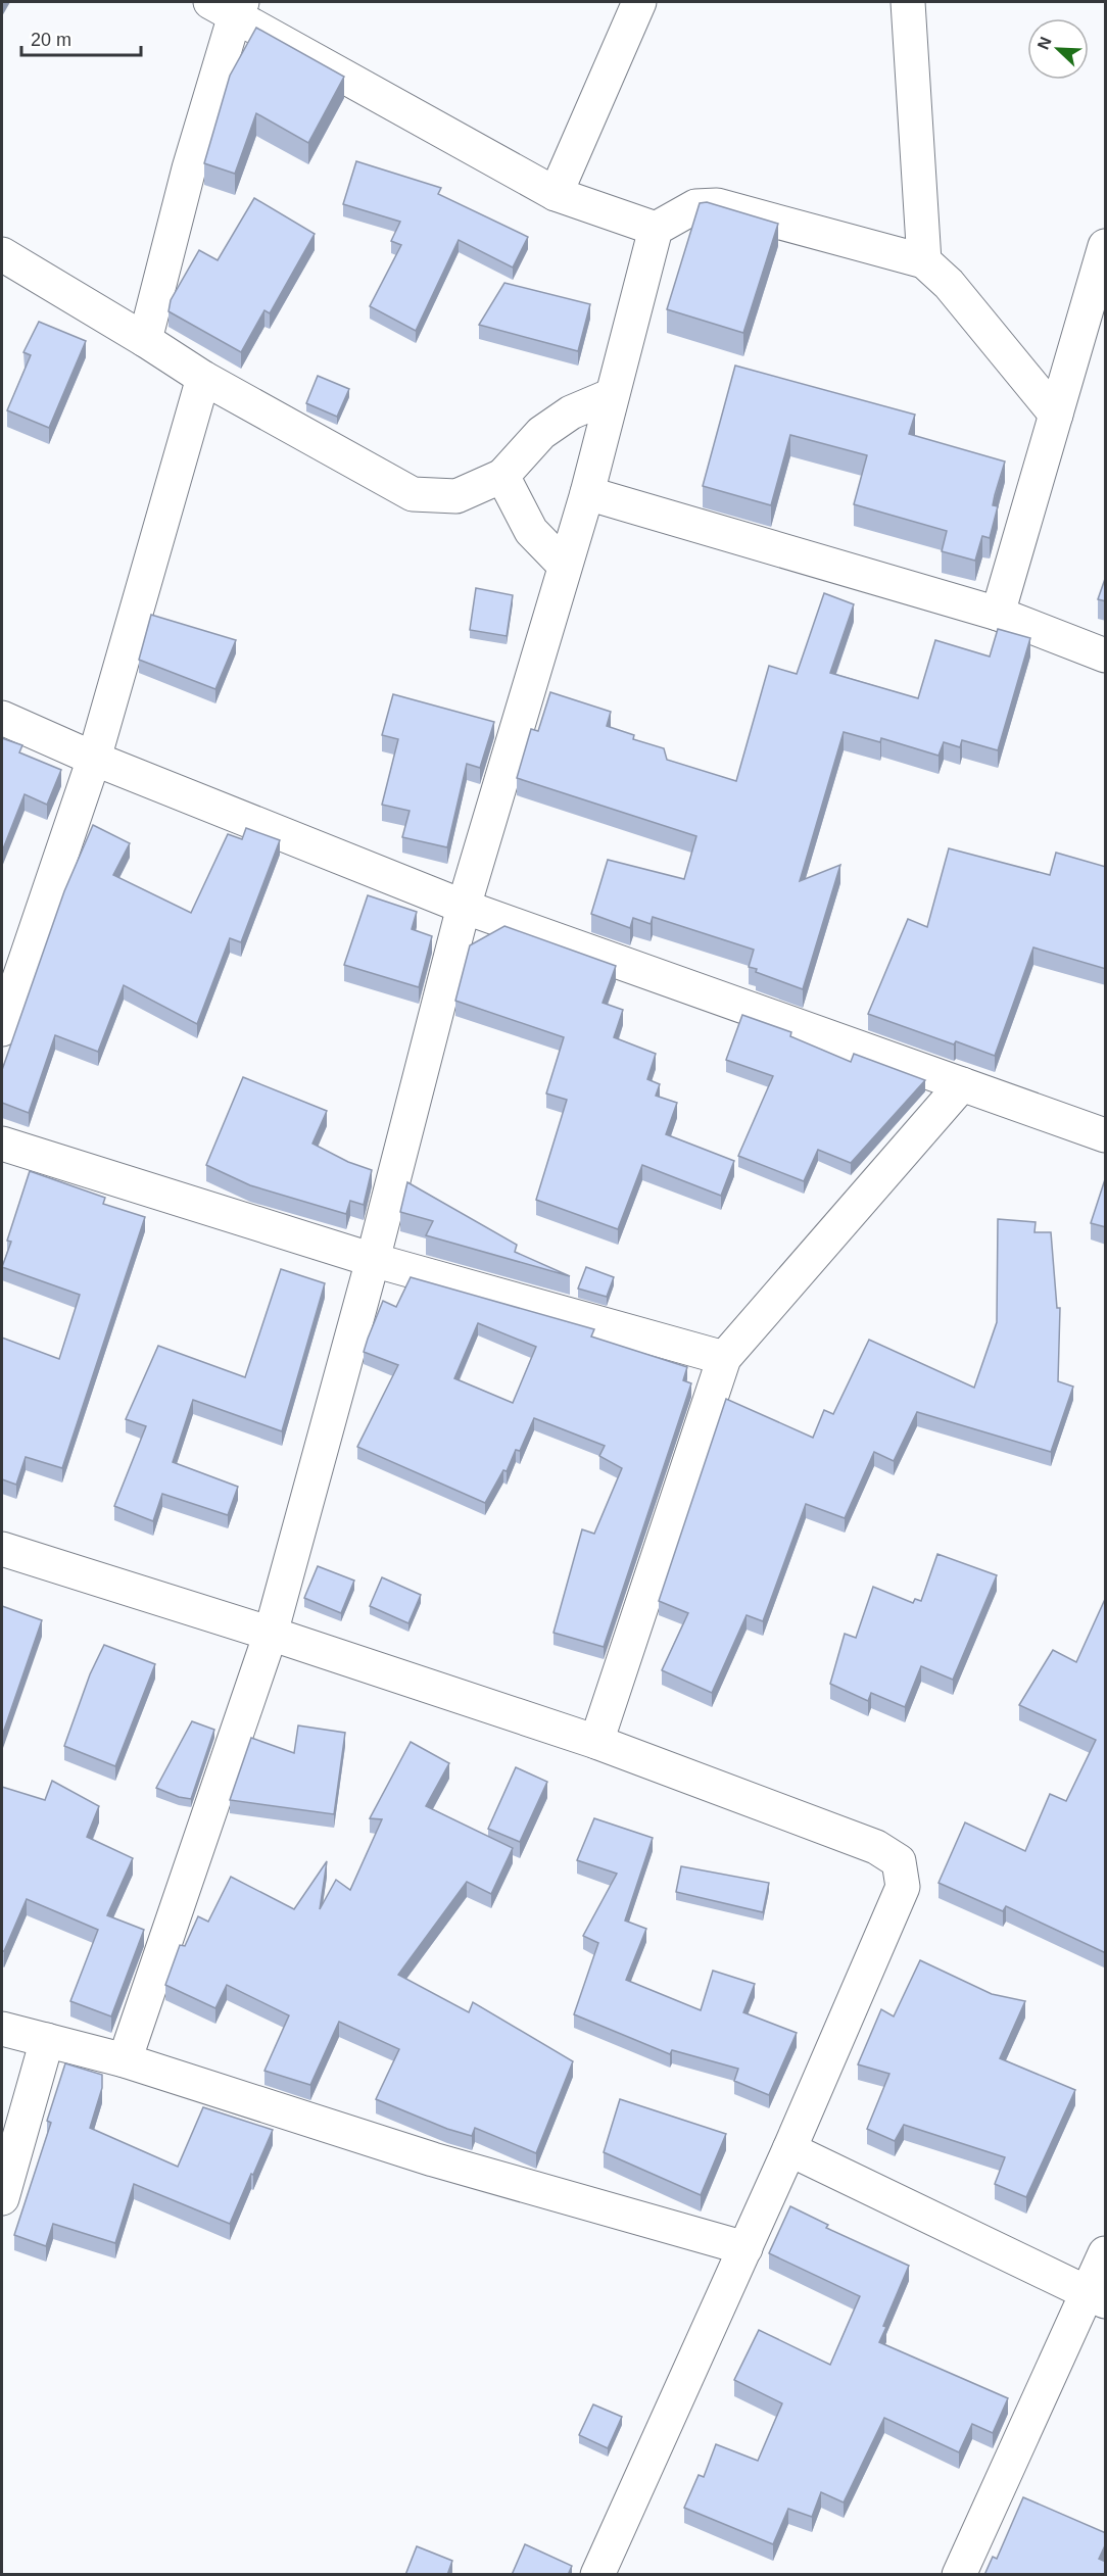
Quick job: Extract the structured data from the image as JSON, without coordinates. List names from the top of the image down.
{
  "scale_bar": "20 m",
  "north": "top left"
}
